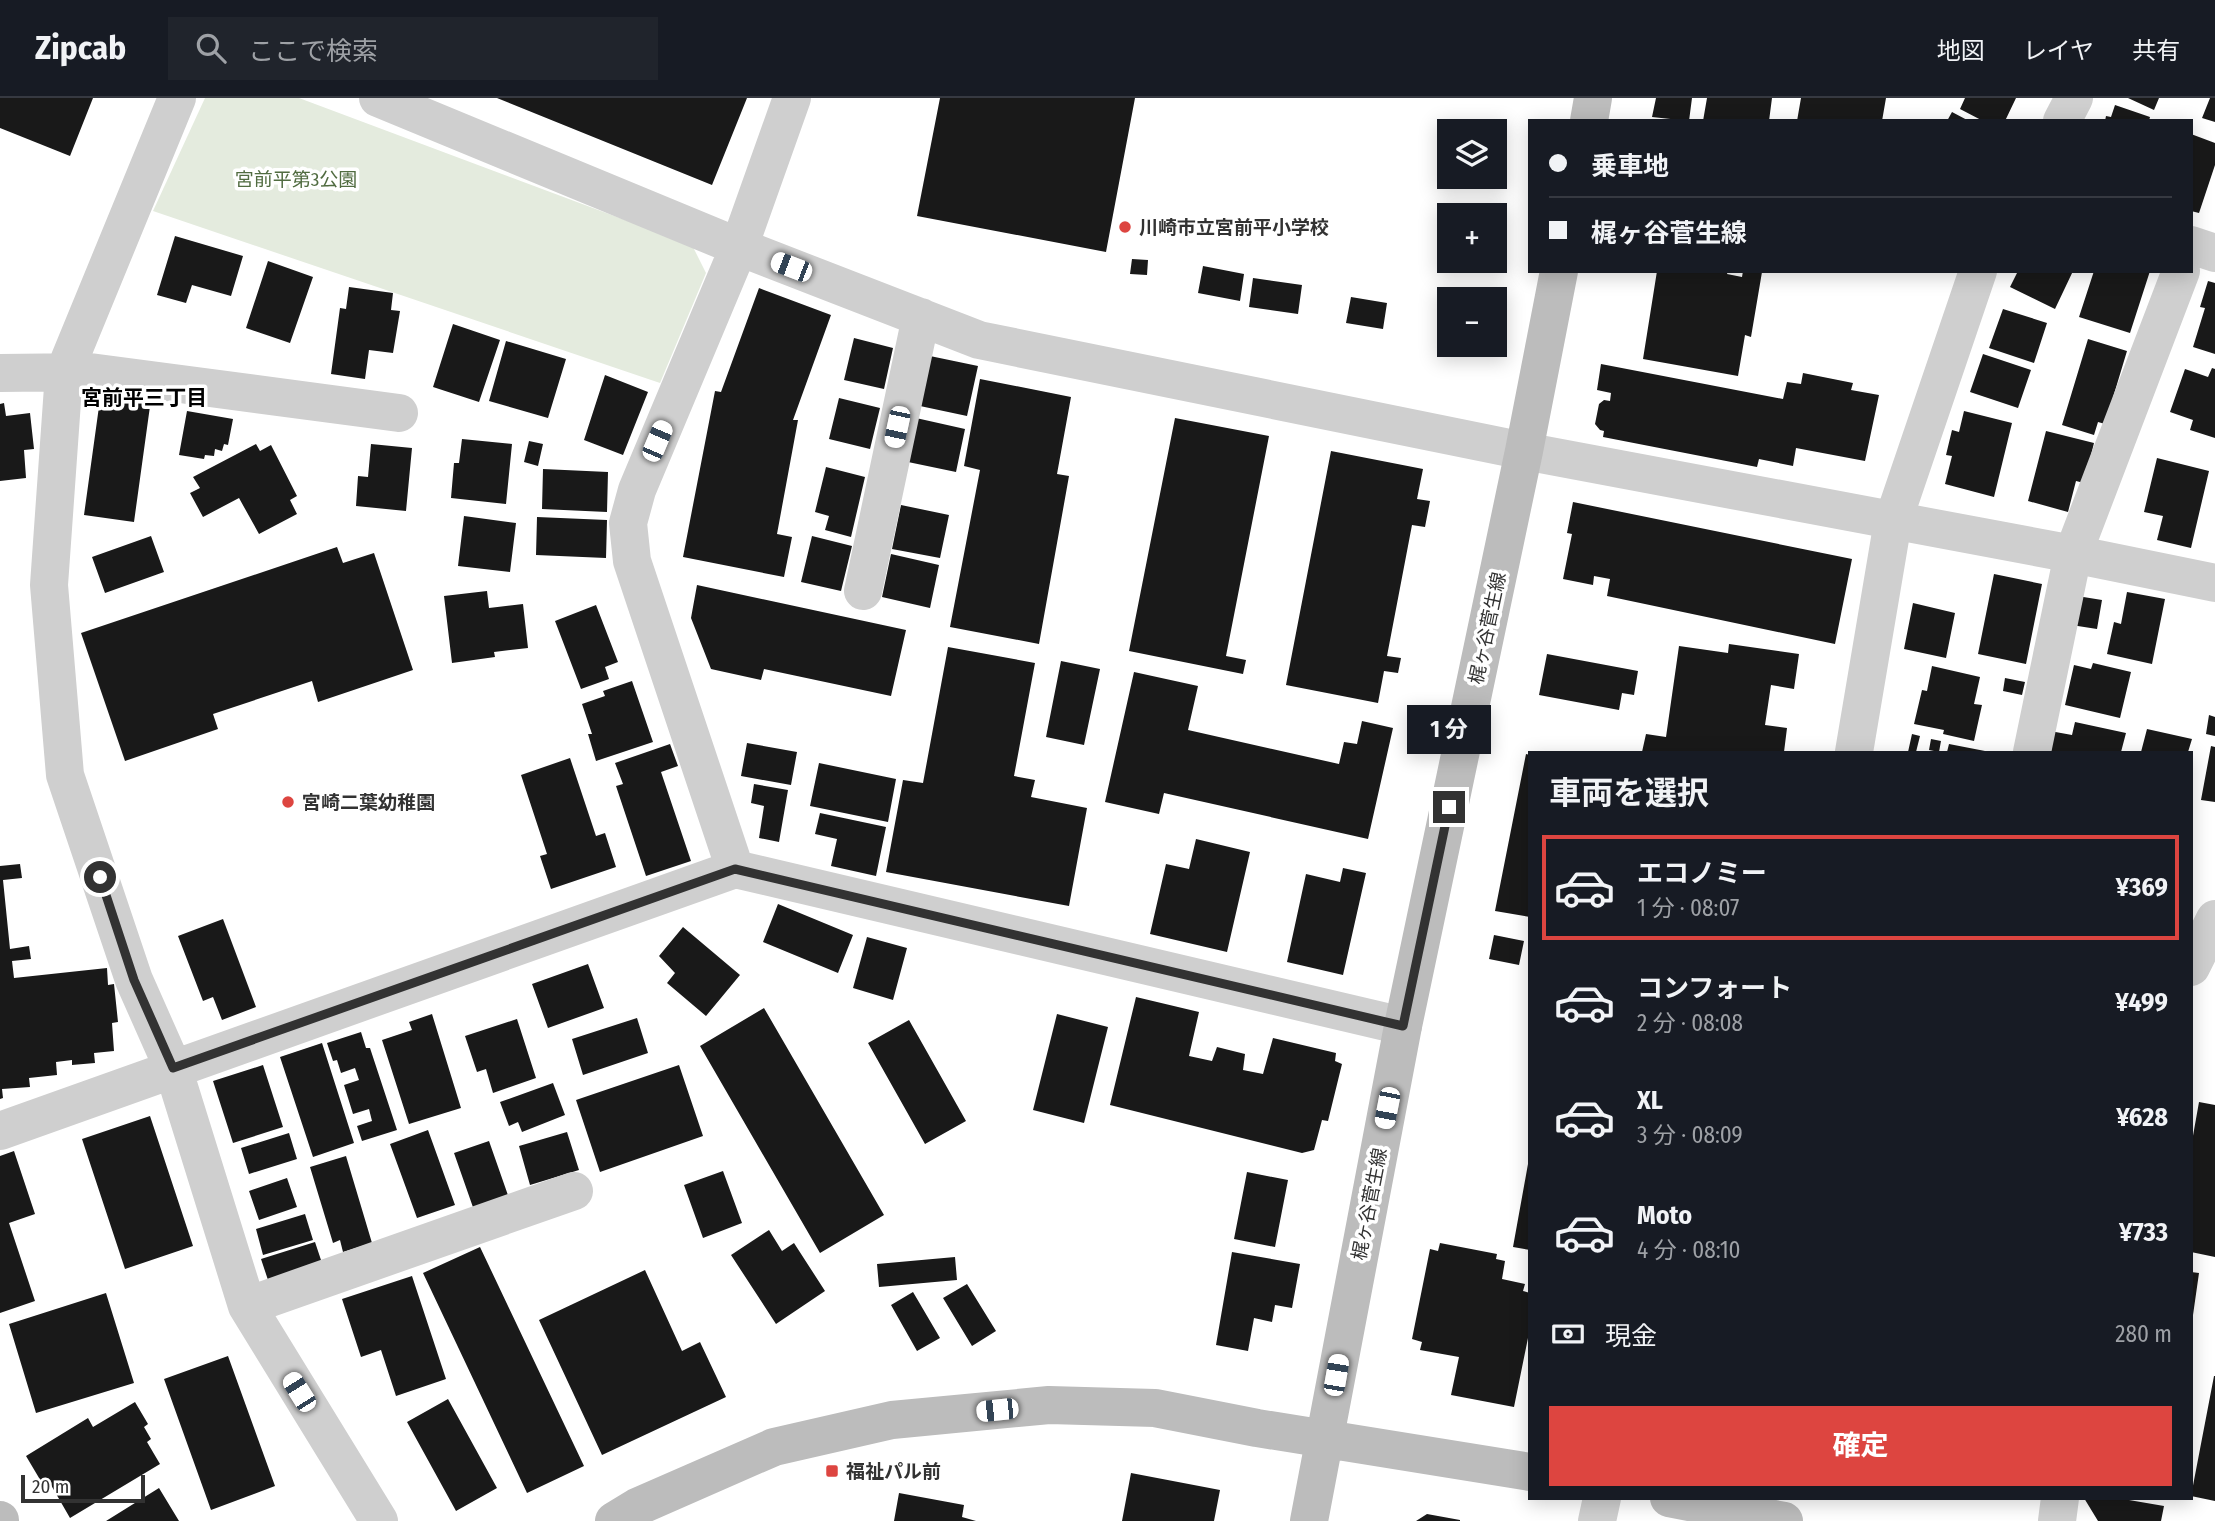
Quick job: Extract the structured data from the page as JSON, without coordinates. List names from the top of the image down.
{
  "streets": {
    "street": ["梶ヶ谷菅生線"]
  },
  "districts": ["宮前平三丁目"],
  "parks": ["宮前平第3公園"],
  "places": {
    "other": ["川崎市立宮前平小学校", "宮崎二葉幼稚園"],
    "transit": ["福祉パル前"]
  },
  "scale_bar": "20 m",
  "page": {
    "header": "Zipcab",
    "search": "ここで検索",
    "nav": ["地図", "レイヤ", "共有"],
    "map_buttons": ["+", "−"],
    "banner": ["乗車地", "梶ヶ谷菅生線"],
    "bubble": "1 分",
    "heading": "車両を選択",
    "list": [
      {
        "name": "エコノミー",
        "note": "1 分 · 08:07",
        "value": "¥369"
      },
      {
        "name": "コンフォート",
        "note": "2 分 · 08:08",
        "value": "¥499"
      },
      {
        "name": "XL",
        "note": "3 分 · 08:09",
        "value": "¥628"
      },
      {
        "name": "Moto",
        "note": "4 分 · 08:10",
        "value": "¥733"
      }
    ],
    "pay": ["現金", "280 m"],
    "buttons": "確定",
    "scale": "20 m"
  }
}
